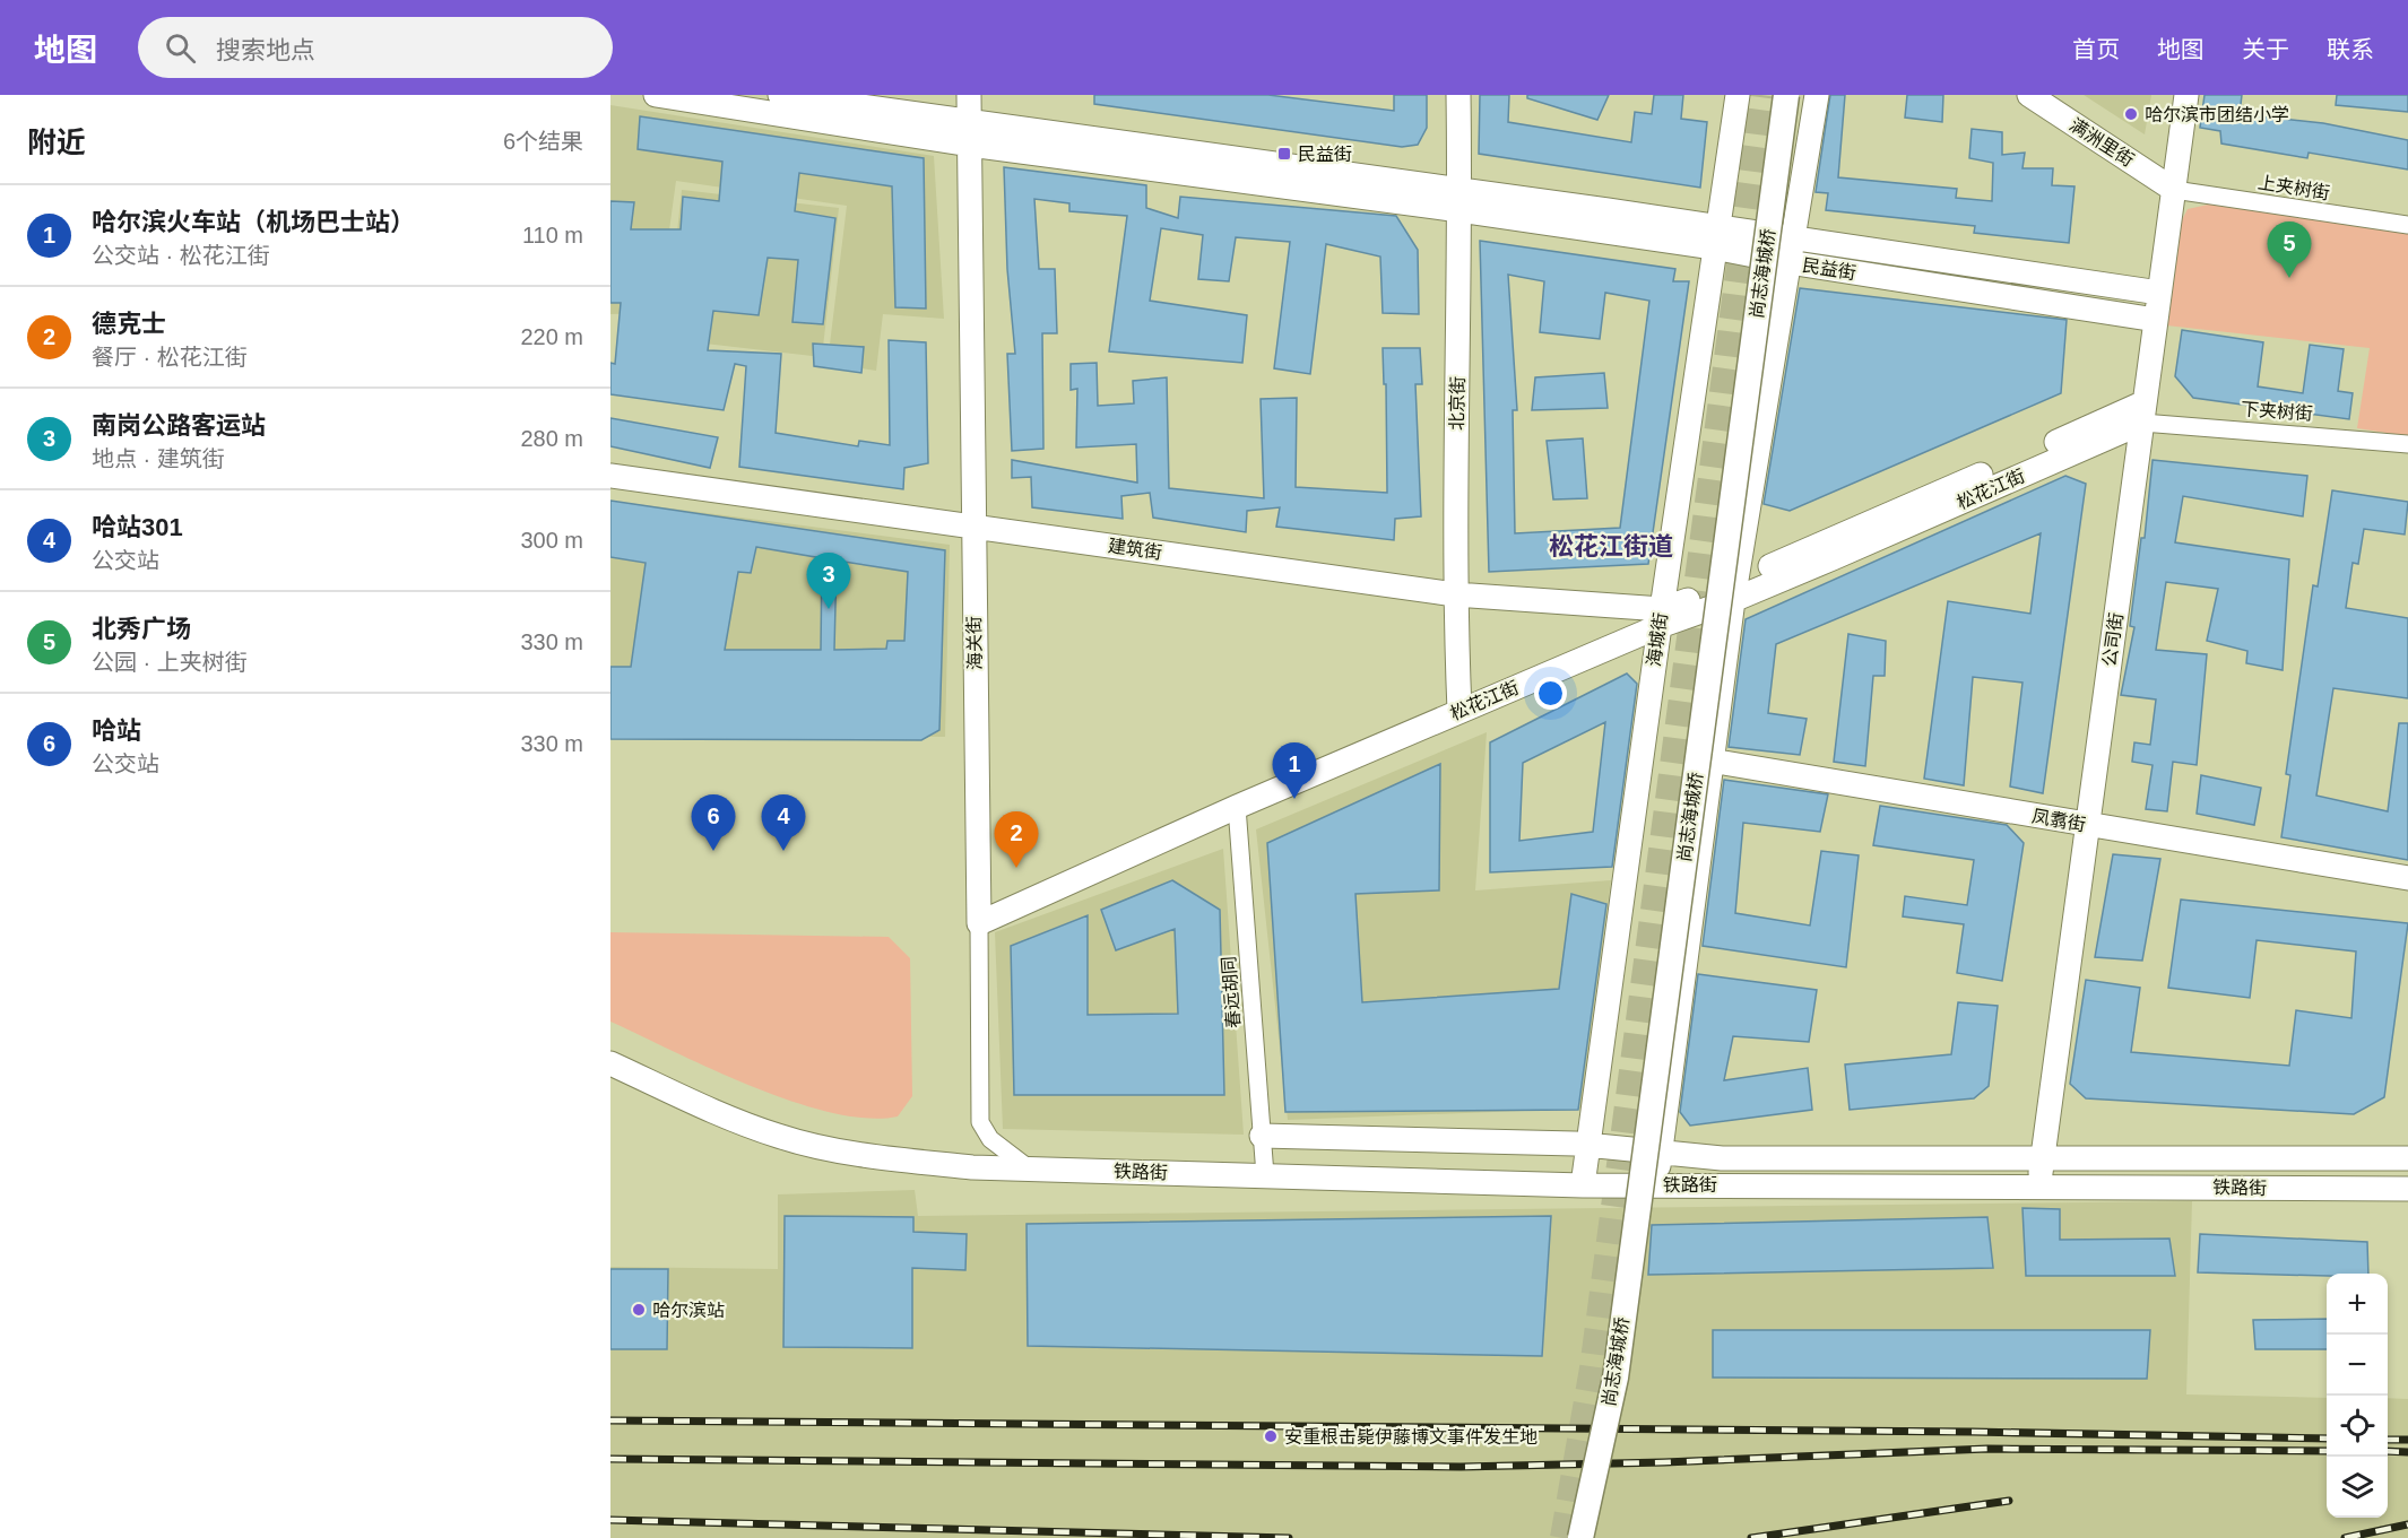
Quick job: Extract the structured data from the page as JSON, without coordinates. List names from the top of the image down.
{
  "streets": {
    "main road": [
      "满洲里街",
      "民益街",
      "尚志海城桥",
      "北京街",
      "松花江街",
      "建筑街",
      "海城街",
      "公司街",
      "海关街",
      "凤翥街",
      "铁路街"
    ],
    "street": ["上夹树街", "下夹树街", "春远胡同"]
  },
  "crossings": [
    ["满洲里街", "上夹树街"],
    ["满洲里街", "公司街"],
    ["上夹树街", "公司街"],
    ["民益街", "北京街"],
    ["民益街", "海城街"],
    ["民益街", "公司街"],
    ["民益街", "海关街"],
    ["北京街", "松花江街"],
    ["北京街", "建筑街"],
    ["下夹树街", "松花江街"],
    ["下夹树街", "公司街"],
    ["松花江街", "建筑街"],
    ["松花江街", "海城街"],
    ["松花江街", "公司街"],
    ["松花江街", "海关街"],
    ["松花江街", "春远胡同"],
    ["建筑街", "海城街"],
    ["建筑街", "海关街"],
    ["海城街", "铁路街"],
    ["公司街", "凤翥街"],
    ["公司街", "铁路街"],
    ["海关街", "铁路街"],
    ["春远胡同", "铁路街"]
  ],
  "districts": ["松花江街道"],
  "places": {
    "other": ["哈尔滨市团结小学", "哈尔滨站", "安重根击毙伊藤博文事件发生地"],
    "transit": ["民益街"]
  },
  "page": {
    "header": "地图",
    "search": "搜索地点",
    "nav": [
      "首页",
      "地图",
      "关于",
      "联系"
    ],
    "heading": ["附近", "6个结果"],
    "list": [
      {
        "mark": "1",
        "name": "哈尔滨火车站（机场巴士站）",
        "note": "公交站 · 松花江街",
        "value": "110 m"
      },
      {
        "mark": "2",
        "name": "德克士",
        "note": "餐厅 · 松花江街",
        "value": "220 m"
      },
      {
        "mark": "3",
        "name": "南岗公路客运站",
        "note": "地点 · 建筑街",
        "value": "280 m"
      },
      {
        "mark": "4",
        "name": "哈站301",
        "note": "公交站",
        "value": "300 m"
      },
      {
        "mark": "5",
        "name": "北秀广场",
        "note": "公园 · 上夹树街",
        "value": "330 m"
      },
      {
        "mark": "6",
        "name": "哈站",
        "note": "公交站",
        "value": "330 m"
      }
    ],
    "pins": [
      "5",
      "3",
      "1",
      "4",
      "6",
      "2"
    ],
    "map_buttons": ["+", "−"]
  }
}
